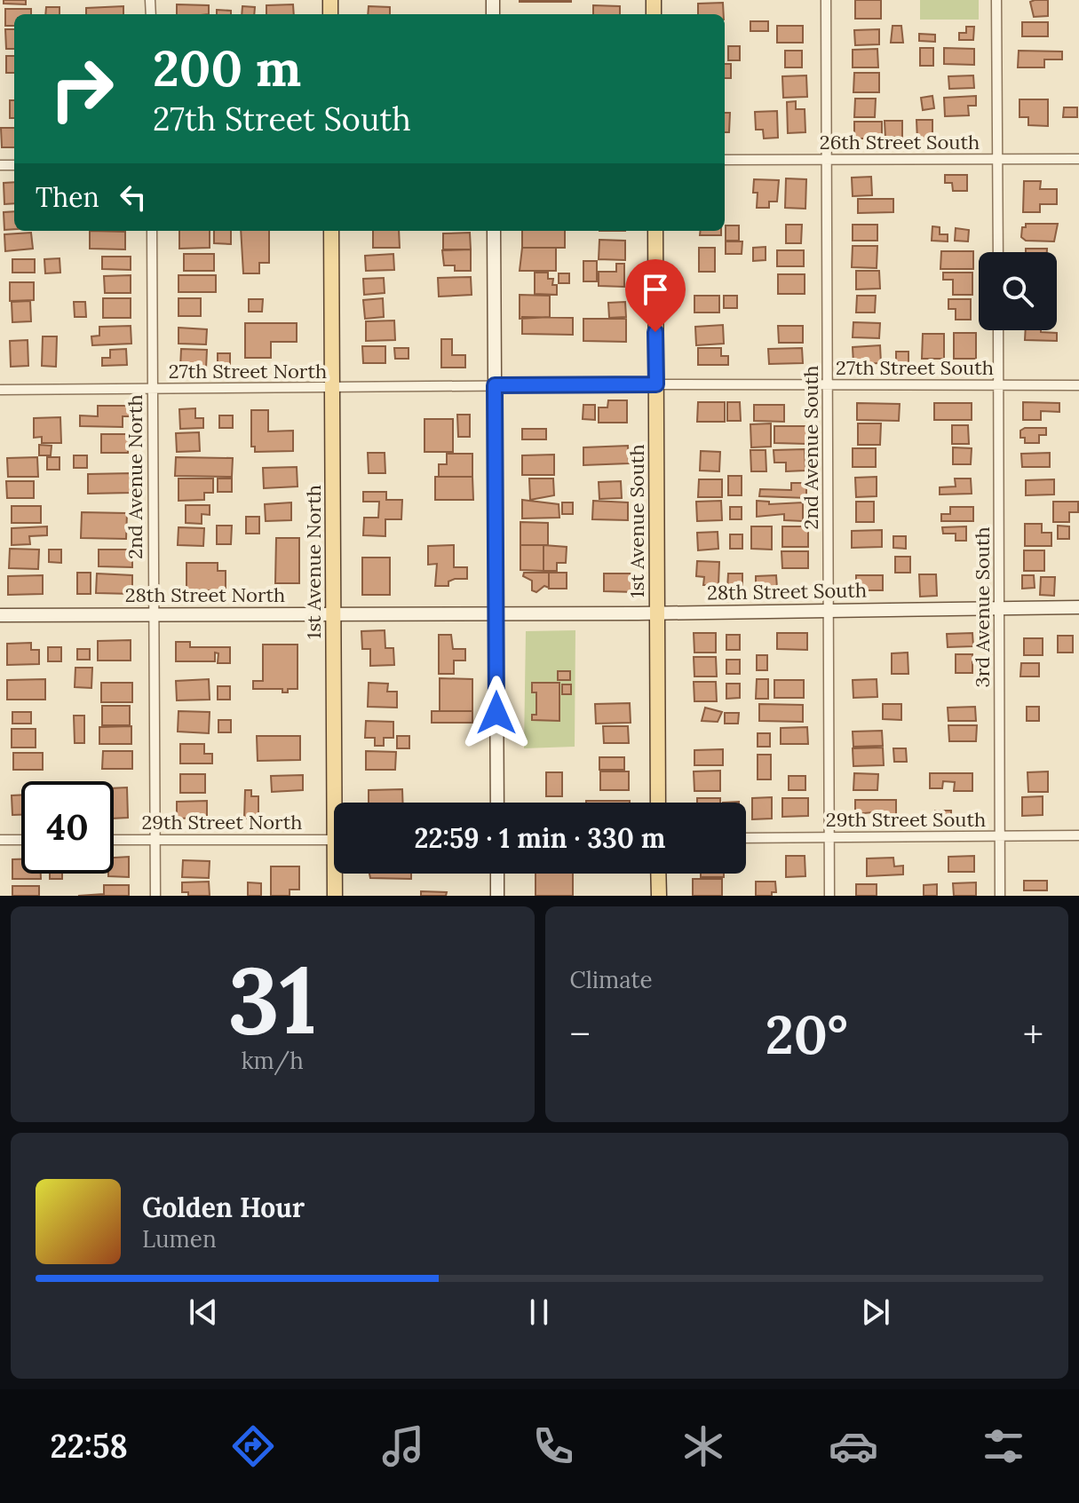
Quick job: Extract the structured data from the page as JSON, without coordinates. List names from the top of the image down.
{
  "streets": {
    "main road": ["1st Avenue South", "1st Avenue North"],
    "street": [
      "26th Street South",
      "27th Street South",
      "27th Street North",
      "2nd Avenue South",
      "2nd Avenue North",
      "28th Street South",
      "28th Street North",
      "3rd Avenue South",
      "29th Street South",
      "29th Street North"
    ]
  },
  "crossings": [
    ["26th Street South", "2nd Avenue South"],
    ["27th Street South", "27th Street North"],
    ["27th Street South", "2nd Avenue South"],
    ["27th Street South", "1st Avenue South"],
    ["27th Street South", "3rd Avenue South"],
    ["27th Street North", "2nd Avenue North"],
    ["27th Street North", "1st Avenue North"],
    ["2nd Avenue South", "28th Street South"],
    ["2nd Avenue South", "29th Street South"],
    ["2nd Avenue North", "28th Street North"],
    ["2nd Avenue North", "29th Street North"],
    ["1st Avenue South", "28th Street South"],
    ["1st Avenue North", "28th Street North"],
    ["28th Street South", "28th Street North"],
    ["28th Street South", "3rd Avenue South"],
    ["3rd Avenue South", "29th Street South"]
  ],
  "page": {
    "turn": ["200 m", "27th Street South"],
    "then": "Then",
    "limit": "40",
    "trip": "22:59 · 1 min · 330 m",
    "tile": [
      ["31", "km/h"],
      "Climate"
    ],
    "heat": ["−", "20°", "+"],
    "song": ["Golden Hour", "Lumen"],
    "tabs": "22:58"
  }
}
